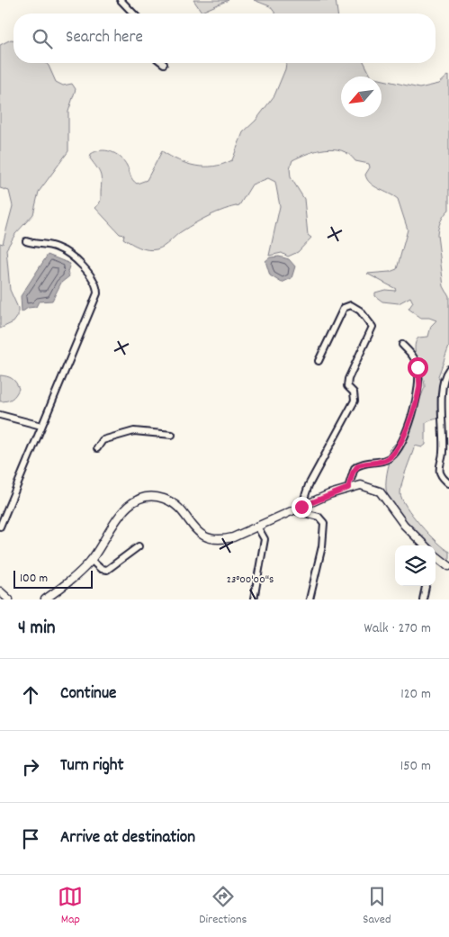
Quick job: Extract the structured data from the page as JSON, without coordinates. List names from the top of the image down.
{
  "scale_bar": "100 m",
  "north": "bottom left",
  "page": {
    "search": "Search here",
    "scale": "100 m",
    "heading": ["4 min", "Walk · 270 m"],
    "list": [
      ["Continue", "120 m"],
      ["Turn right", "150 m"],
      "Arrive at destination"
    ],
    "nav": ["Map", "Directions", "Saved"]
  },
  "coordinates": ["23°00'00\"S"]
}
